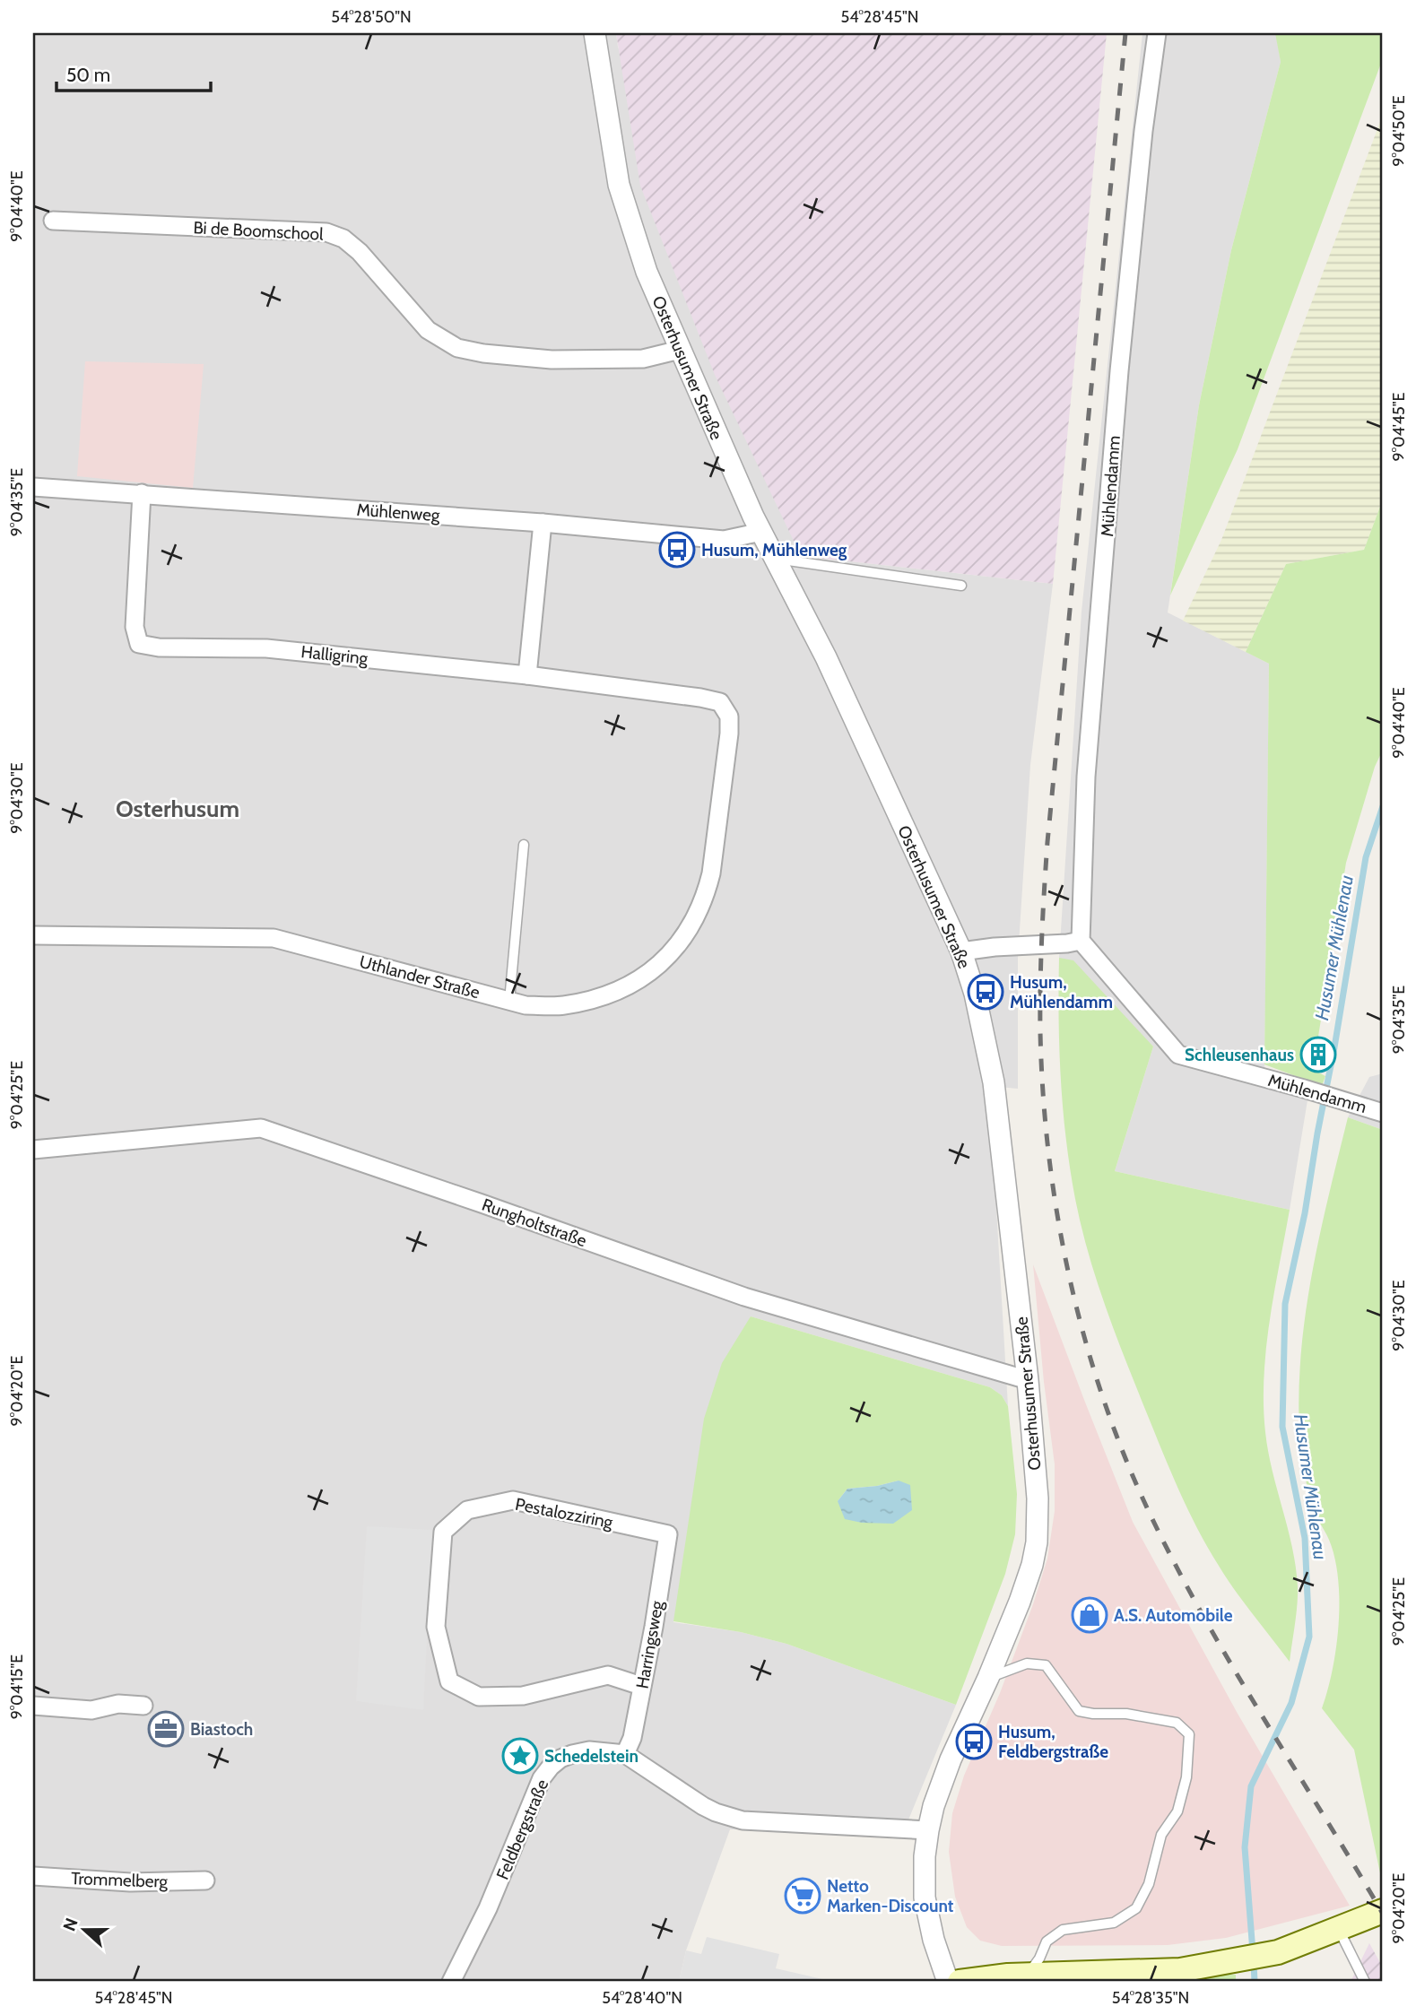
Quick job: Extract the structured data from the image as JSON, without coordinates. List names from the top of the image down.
{
  "streets": {
    "street": [
      "Bi de Boomschool",
      "Osterhusumer Straße",
      "Mühlendamm",
      "Mühlenweg",
      "Halligring",
      "Uthlander Straße",
      "Rungholtstraße",
      "Pestalozziring",
      "Harringsweg",
      "Feldbergstraße",
      "Trommelberg"
    ]
  },
  "crossings": [
    ["Bi de Boomschool", "Osterhusumer Straße"],
    ["Osterhusumer Straße", "Mühlenweg"],
    ["Osterhusumer Straße", "Rungholtstraße"],
    ["Osterhusumer Straße", "Feldbergstraße"],
    ["Mühlenweg", "Halligring"],
    ["Halligring", "Uthlander Straße"],
    ["Pestalozziring", "Harringsweg"],
    ["Harringsweg", "Feldbergstraße"]
  ],
  "districts": ["Osterhusum"],
  "water": ["Husumer Mühlenau"],
  "places": {
    "bus stop": ["Husum, Mühlenweg", "Husum, Mühlendamm", "Husum, Feldbergstraße"],
    "building": ["Schleusenhaus"],
    "shop": ["A.S. Automobile"],
    "office": ["Biastoch"],
    "place": ["Schedelstein"],
    "supermarket": ["Netto Marken-Discount"]
  },
  "scale_bar": "50 m",
  "north": "left",
  "coordinates": [
    "54°28'50\"N",
    "54°28'45\"N",
    "9°04'50\"E",
    "9°04'40\"E",
    "9°04'45\"E",
    "9°04'35\"E",
    "9°04'30\"E",
    "9°04'25\"E",
    "9°04'20\"E",
    "9°04'15\"E",
    "54°28'40\"N",
    "54°28'35\"N"
  ]
}
